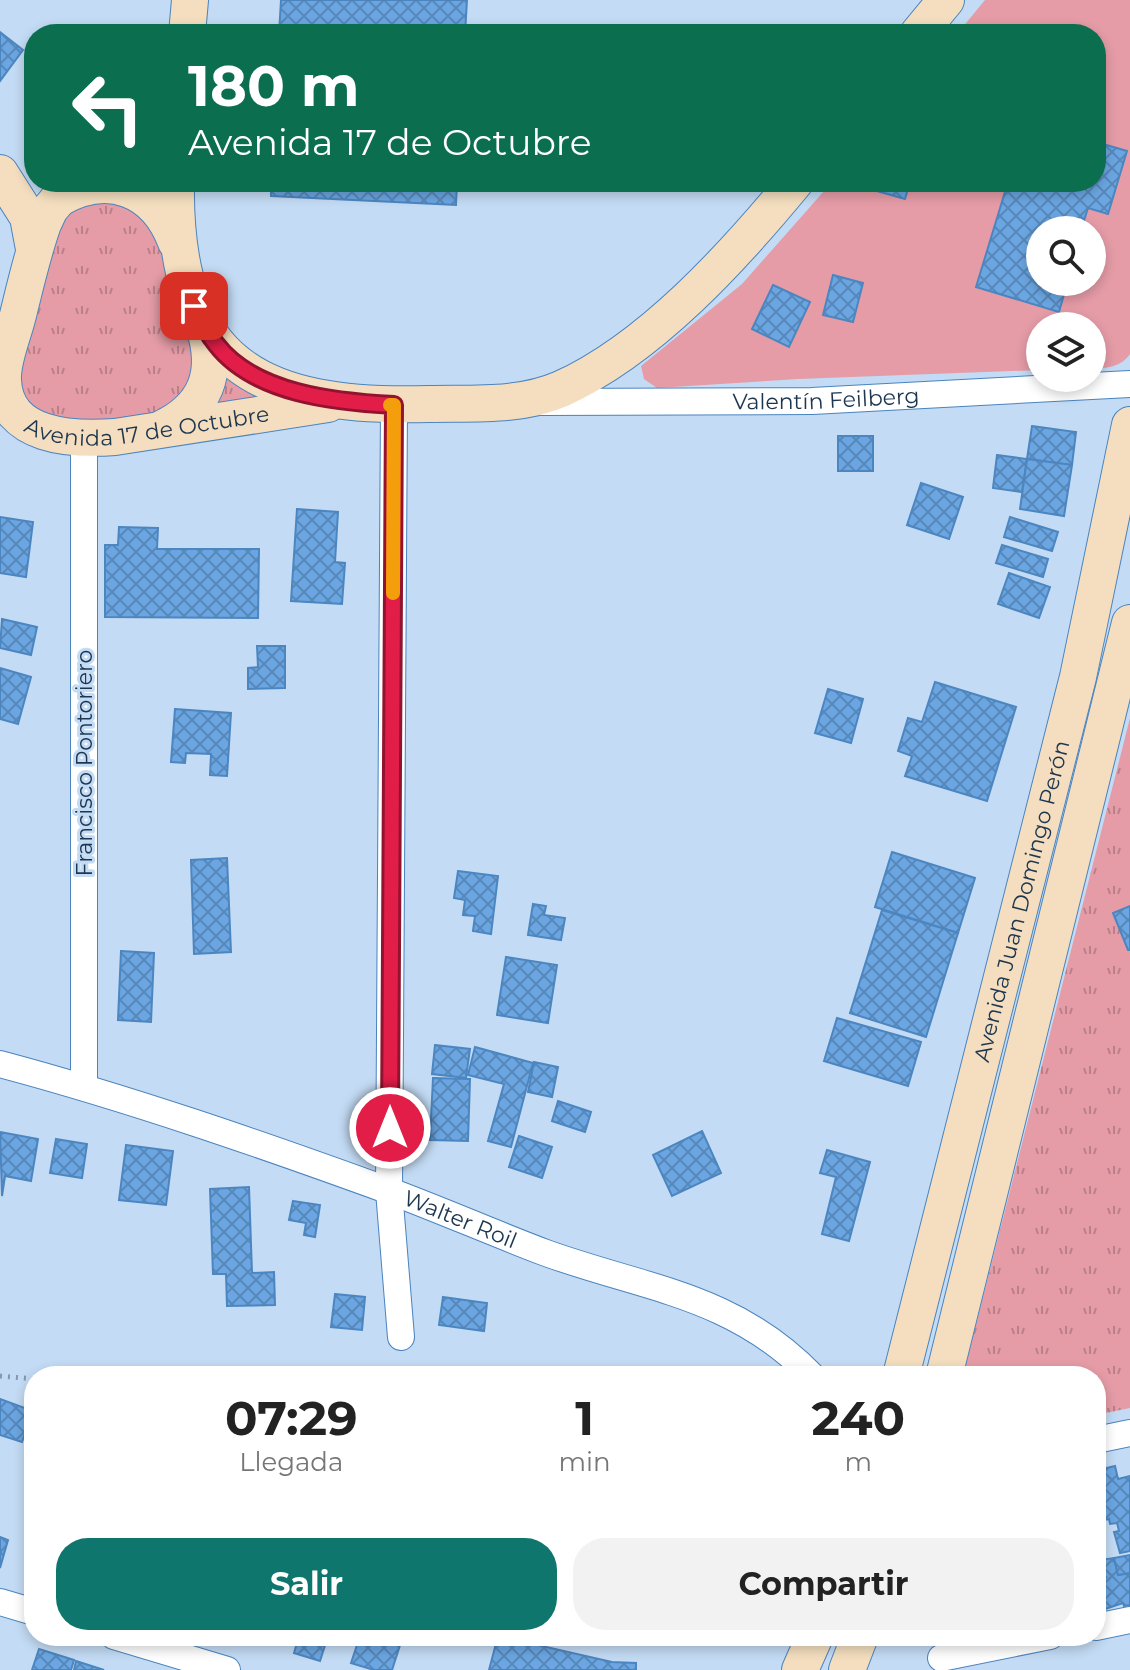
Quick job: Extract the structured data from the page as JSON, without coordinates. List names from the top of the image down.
{
  "streets": {
    "street": [
      "Valentín Feilberg",
      "Avenida 17 de Octubre",
      "Francisco Pontoriero",
      "Avenida Juan Domingo Perón",
      "Walter Roil"
    ]
  },
  "crossings": [
    ["Valentín Feilberg", "Avenida 17 de Octubre"],
    ["Avenida 17 de Octubre", "Francisco Pontoriero"],
    ["Francisco Pontoriero", "Walter Roil"]
  ],
  "page": {
    "turn": ["180 m", "Avenida 17 de Octubre"],
    "eta": [
      "07:29",
      "Llegada",
      "1",
      "min",
      "240",
      "m"
    ],
    "buttons": ["Salir", "Compartir"]
  }
}
